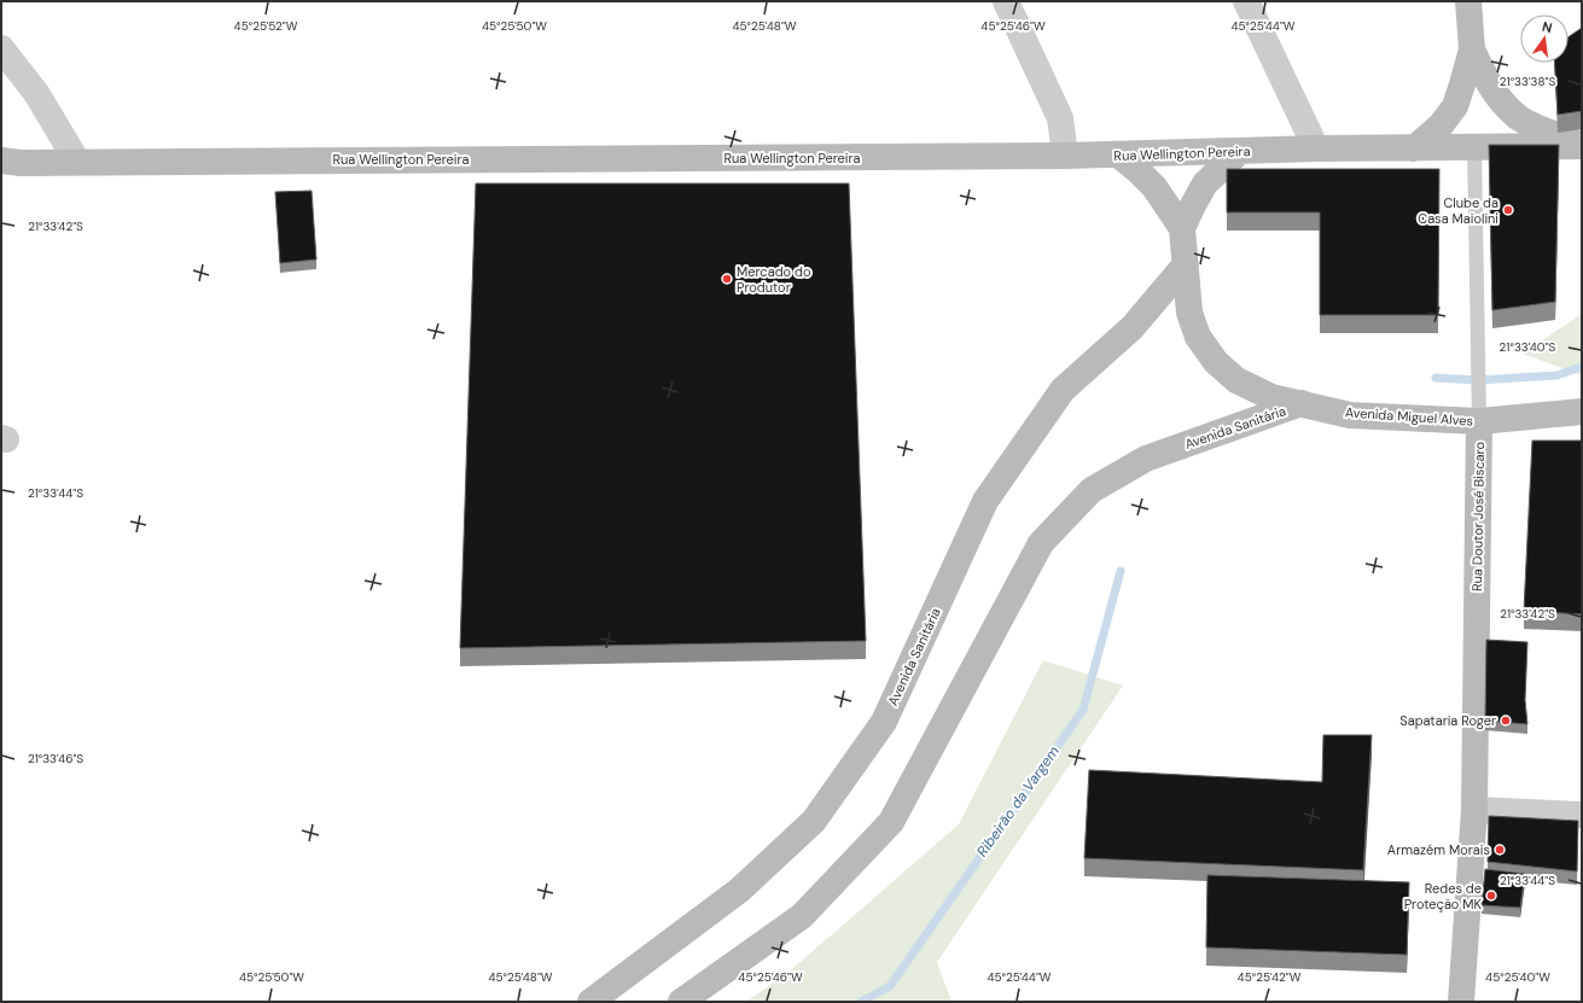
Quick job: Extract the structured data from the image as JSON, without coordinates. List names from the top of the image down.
{
  "streets": {
    "main road": [
      "Rua Wellington Pereira",
      "Avenida Miguel Alves",
      "Avenida Sanitária",
      "Rua Doutor José Biscaro"
    ]
  },
  "crossings": [
    ["Rua Wellington Pereira", "Avenida Miguel Alves"],
    ["Rua Wellington Pereira", "Rua Doutor José Biscaro"],
    ["Avenida Miguel Alves", "Avenida Sanitária"],
    ["Avenida Miguel Alves", "Rua Doutor José Biscaro"]
  ],
  "water": ["Ribeirão da Vargem"],
  "places": [
    "Clube da Casa Maiolini",
    "Mercado do Produtor",
    "Sapataria Roger",
    "Armazém Morais",
    "Redes de Proteção MK"
  ],
  "north": "top",
  "coordinates": [
    "45°25'44\"W",
    "45°25'52\"W",
    "45°25'50\"W",
    "45°25'48\"W",
    "45°25'46\"W",
    "21°33'38\"S",
    "21°33'42\"S",
    "21°33'40\"S",
    "21°33'44\"S",
    "21°33'46\"S",
    "45°25'42\"W",
    "45°25'40\"W"
  ]
}
